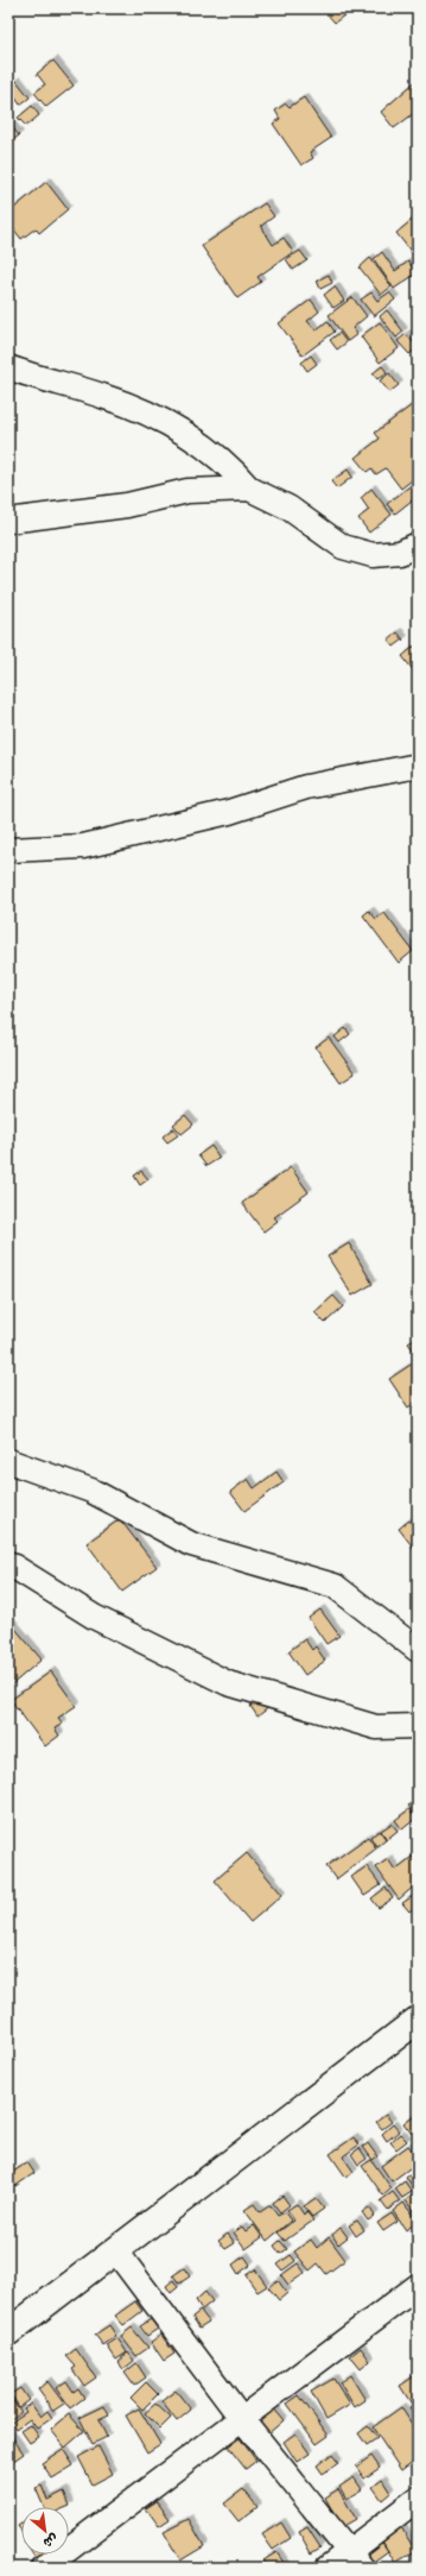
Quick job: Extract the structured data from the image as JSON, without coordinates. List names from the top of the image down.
{
  "north": "bottom right"
}
